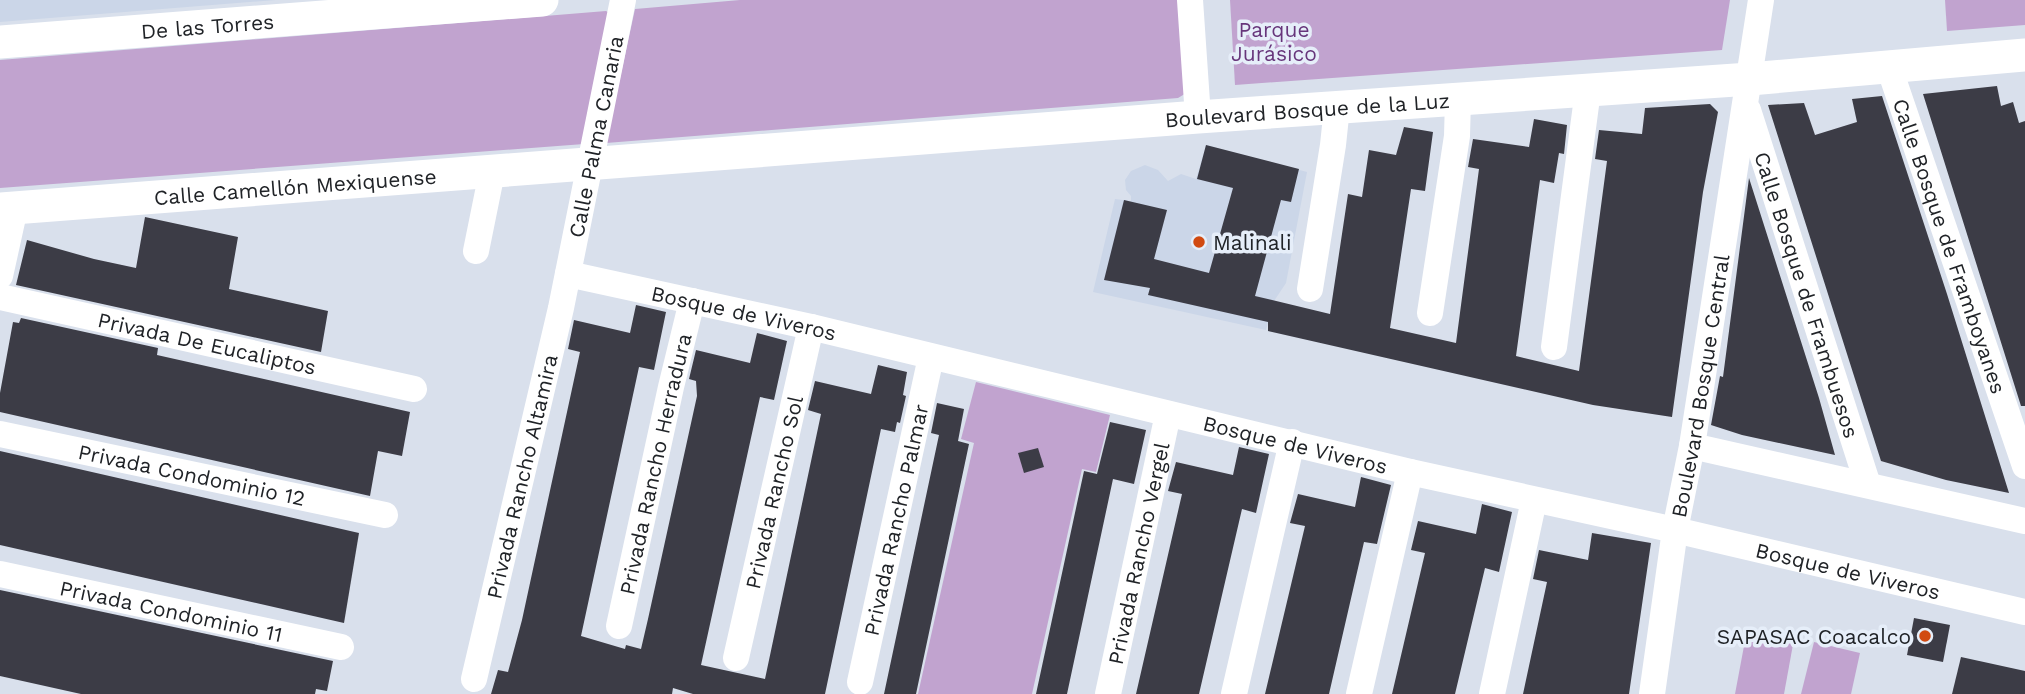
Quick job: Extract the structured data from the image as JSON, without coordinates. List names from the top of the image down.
{
  "streets": {
    "main road": ["De las Torres", "Boulevard Bosque de la Luz", "Calle Camellón Mexiquense"],
    "street": [
      "Calle Palma Canaria",
      "Calle Bosque de Framboyanes",
      "Calle Bosque de Frambuesos",
      "Bosque de Viveros",
      "Privada De Eucaliptos",
      "Boulevard Bosque Central",
      "Privada Rancho Herradura",
      "Privada Condominio 12",
      "Privada Rancho Altamira",
      "Privada Rancho Sol",
      "Privada Rancho Palmar",
      "Privada Rancho Vergel",
      "Privada Condominio 11"
    ]
  },
  "crossings": [
    ["Boulevard Bosque de la Luz", "Calle Palma Canaria"],
    ["Boulevard Bosque de la Luz", "Calle Camellón Mexiquense"],
    ["Boulevard Bosque de la Luz", "Calle Bosque de Framboyanes"],
    ["Boulevard Bosque de la Luz", "Calle Bosque de Frambuesos"],
    ["Boulevard Bosque de la Luz", "Boulevard Bosque Central"],
    ["Calle Palma Canaria", "Calle Camellón Mexiquense"],
    ["Calle Palma Canaria", "Bosque de Viveros"],
    ["Calle Palma Canaria", "Privada Rancho Altamira"],
    ["Calle Bosque de Frambuesos", "Boulevard Bosque Central"],
    ["Bosque de Viveros", "Boulevard Bosque Central"],
    ["Bosque de Viveros", "Privada Rancho Herradura"],
    ["Bosque de Viveros", "Privada Rancho Altamira"],
    ["Bosque de Viveros", "Privada Rancho Sol"],
    ["Bosque de Viveros", "Privada Rancho Palmar"],
    ["Bosque de Viveros", "Privada Rancho Vergel"]
  ],
  "parks": ["Parque Jurásico"],
  "places": ["Malinali", "SAPASAC Coacalco"]
}
